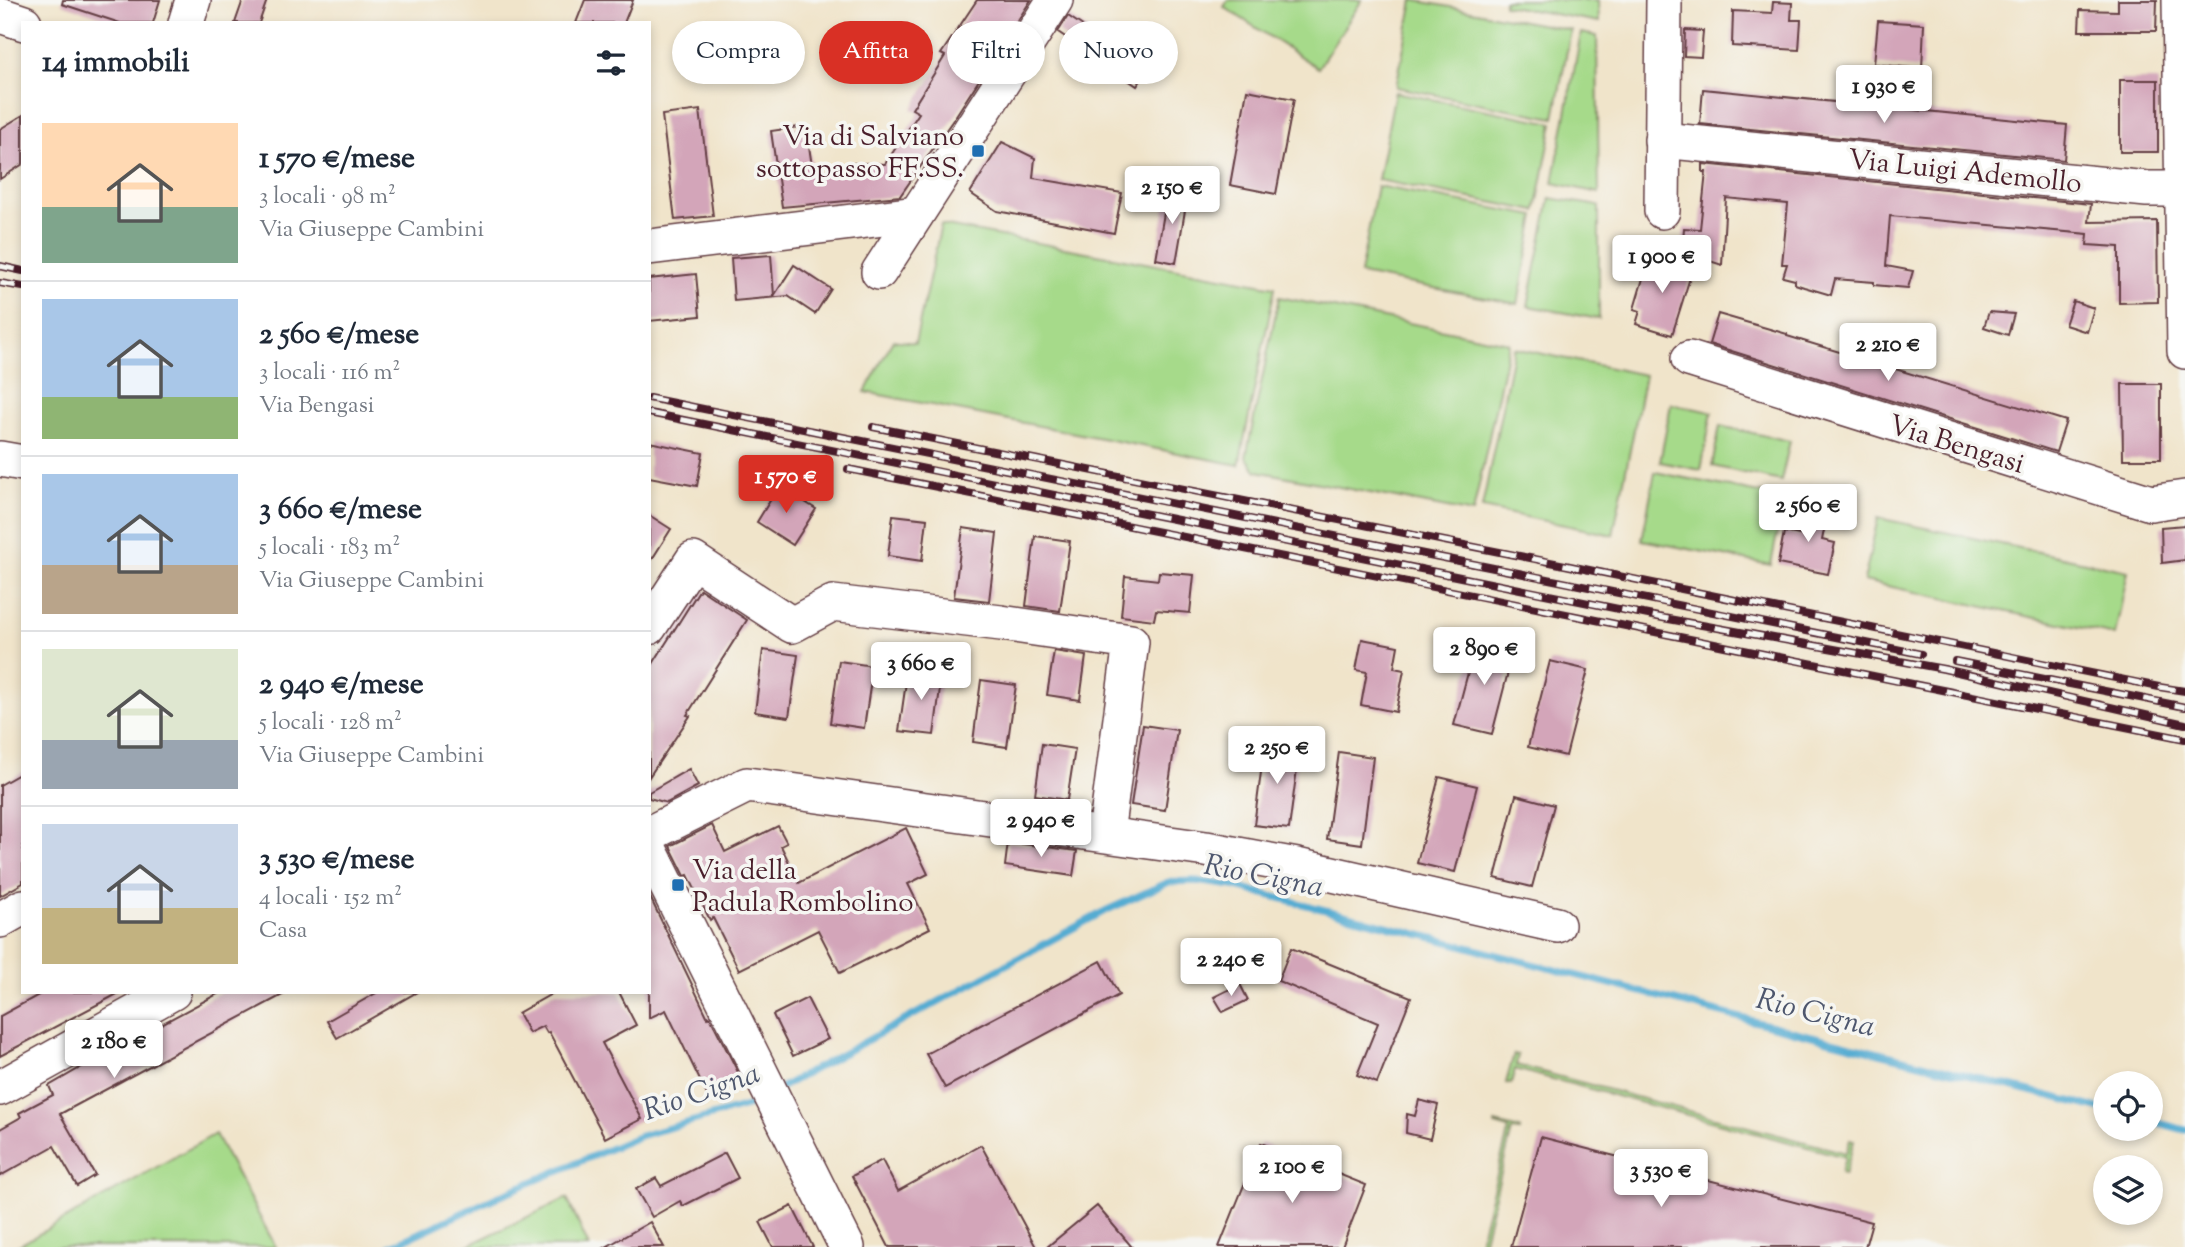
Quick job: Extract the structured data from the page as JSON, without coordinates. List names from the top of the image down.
{
  "streets": {
    "street": ["Via Luigi Ademollo", "Via Bengasi"]
  },
  "water": ["Rio Cigna"],
  "places": {
    "transit": ["Via di Salviano sottopasso FF.SS.", "Via della Padula Rombolino"]
  },
  "page": {
    "chip": [
      "Compra",
      "Affitta",
      "Filtri",
      "Nuovo"
    ],
    "heading": "14 immobili",
    "price": [
      "1 930 €",
      "2 150 €",
      "1 900 €",
      "2 210 €",
      "1 570 €",
      "2 560 €",
      "2 890 €",
      "3 660 €",
      "2 250 €",
      "2 940 €",
      "2 240 €",
      "2 180 €",
      "2 100 €",
      "3 530 €"
    ],
    "list": [
      {
        "name": "1 570 €/mese",
        "note": "3 locali · 98 m² · Via Giuseppe Cambini"
      },
      {
        "name": "2 560 €/mese",
        "note": "3 locali · 116 m² · Via Bengasi"
      },
      {
        "name": "3 660 €/mese",
        "note": "5 locali · 183 m² · Via Giuseppe Cambini"
      },
      {
        "name": "2 940 €/mese",
        "note": "5 locali · 128 m² · Via Giuseppe Cambini"
      },
      {
        "name": "3 530 €/mese",
        "note": "4 locali · 152 m² · Casa"
      }
    ]
  }
}
